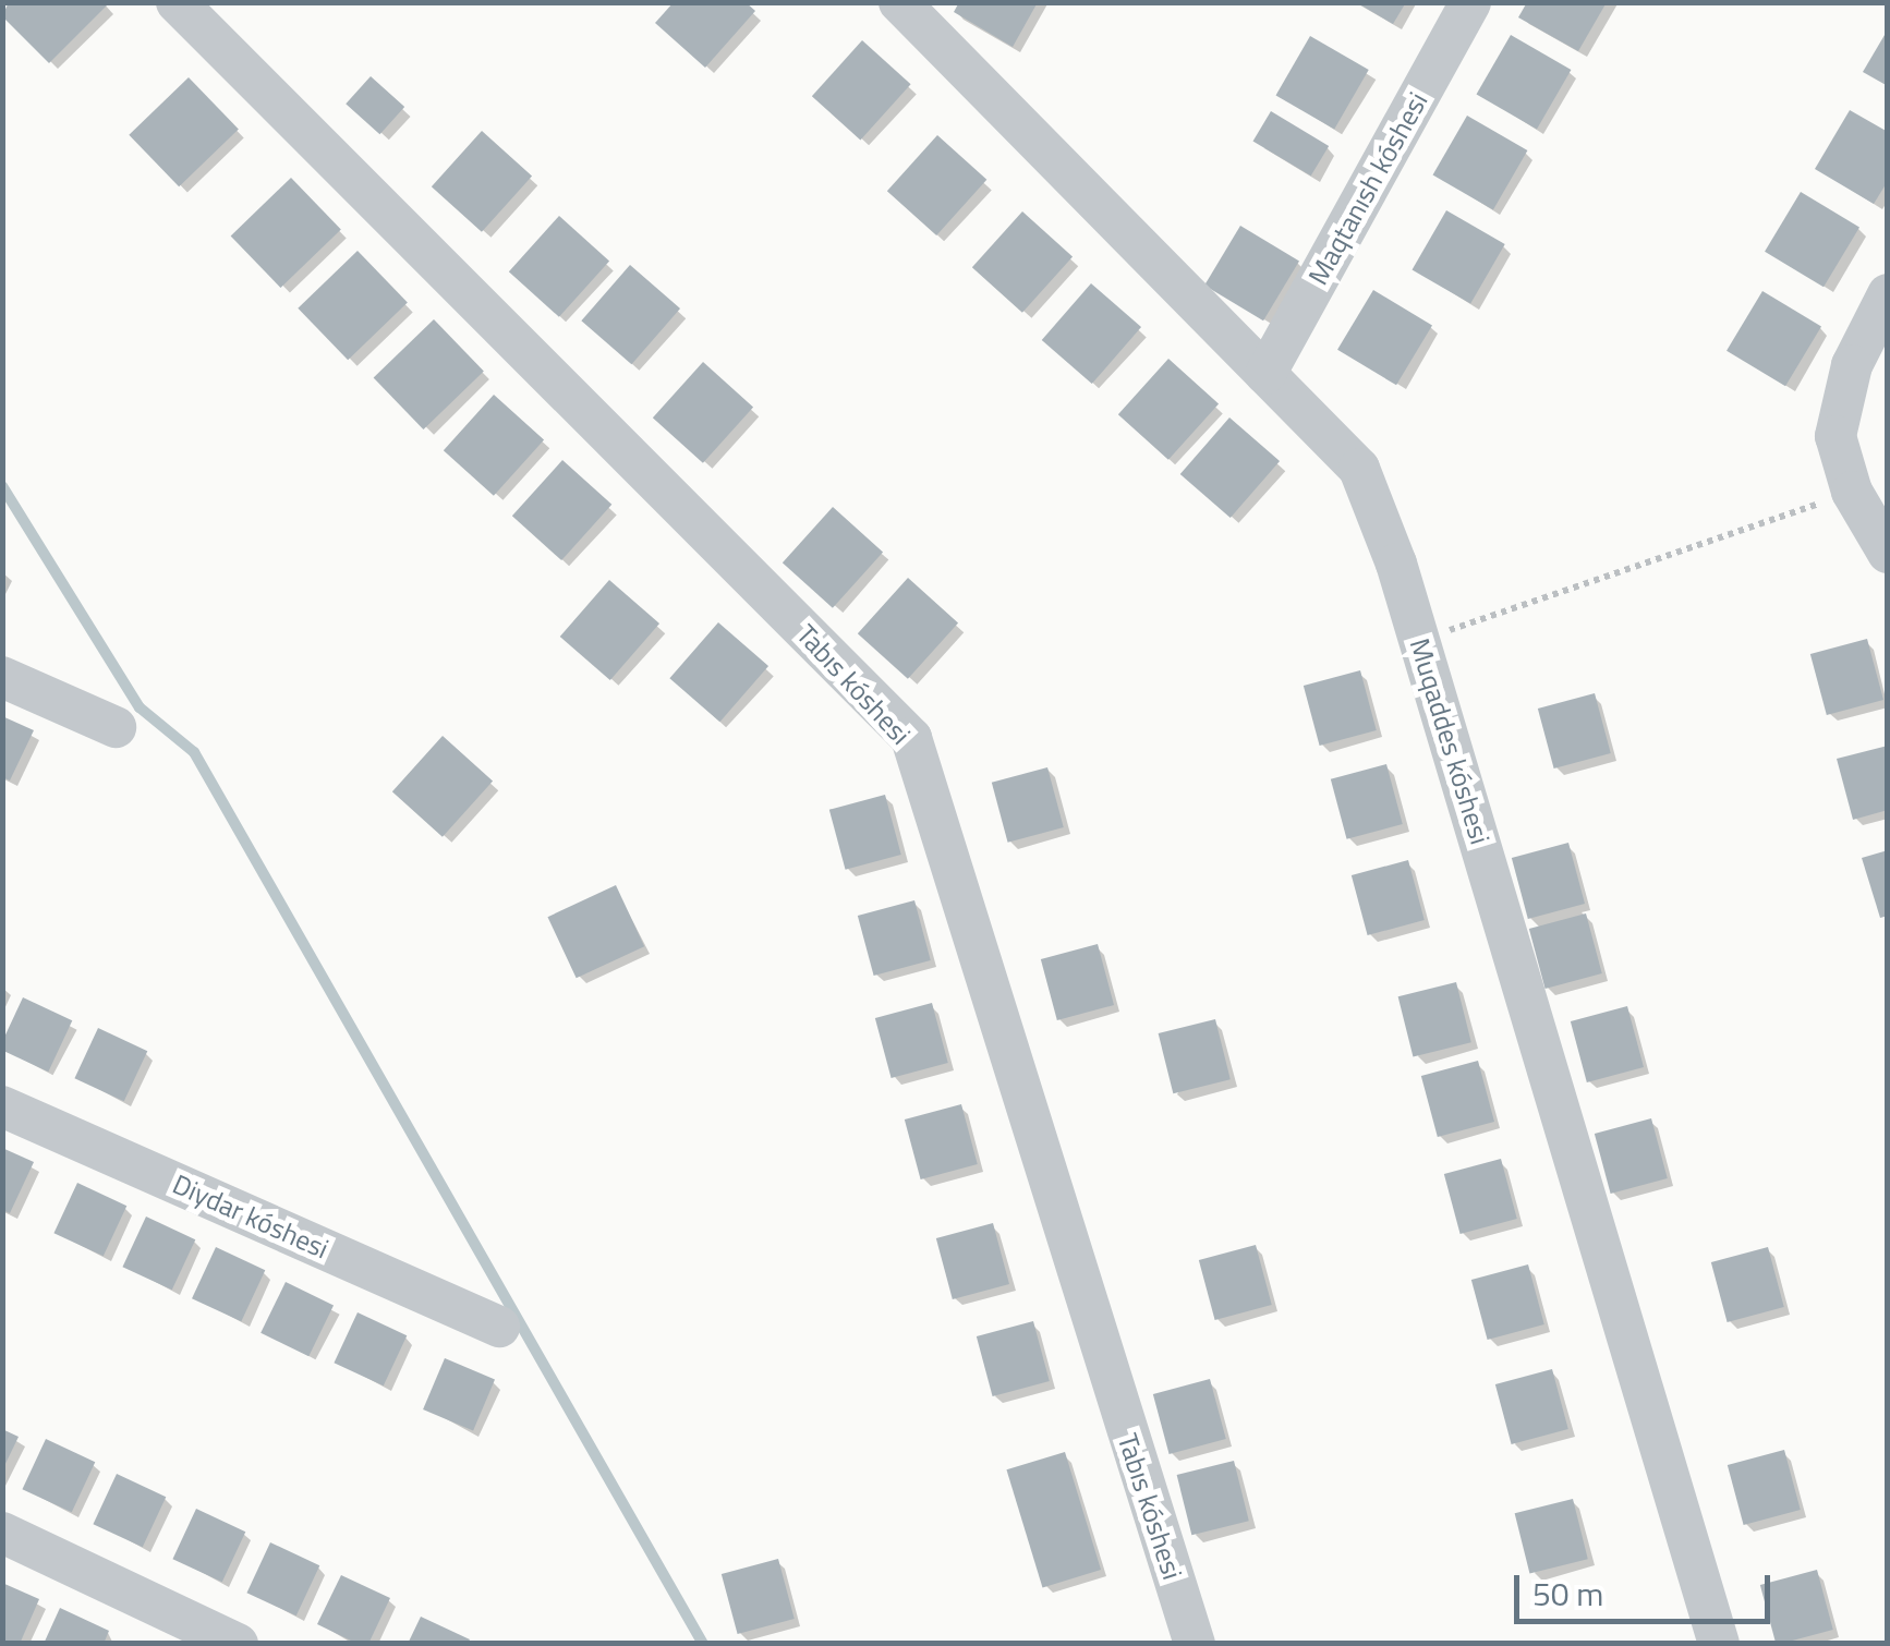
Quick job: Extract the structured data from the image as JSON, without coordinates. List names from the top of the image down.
{
  "streets": {
    "street": [
      "Maqtanısh kóshesi",
      "Tabıs kóshesi",
      "Muqaddes kóshesi",
      "Diydar kóshesi"
    ]
  },
  "crossings": [
    ["Maqtanısh kóshesi", "Muqaddes kóshesi"]
  ],
  "scale_bar": "50 m"
}
